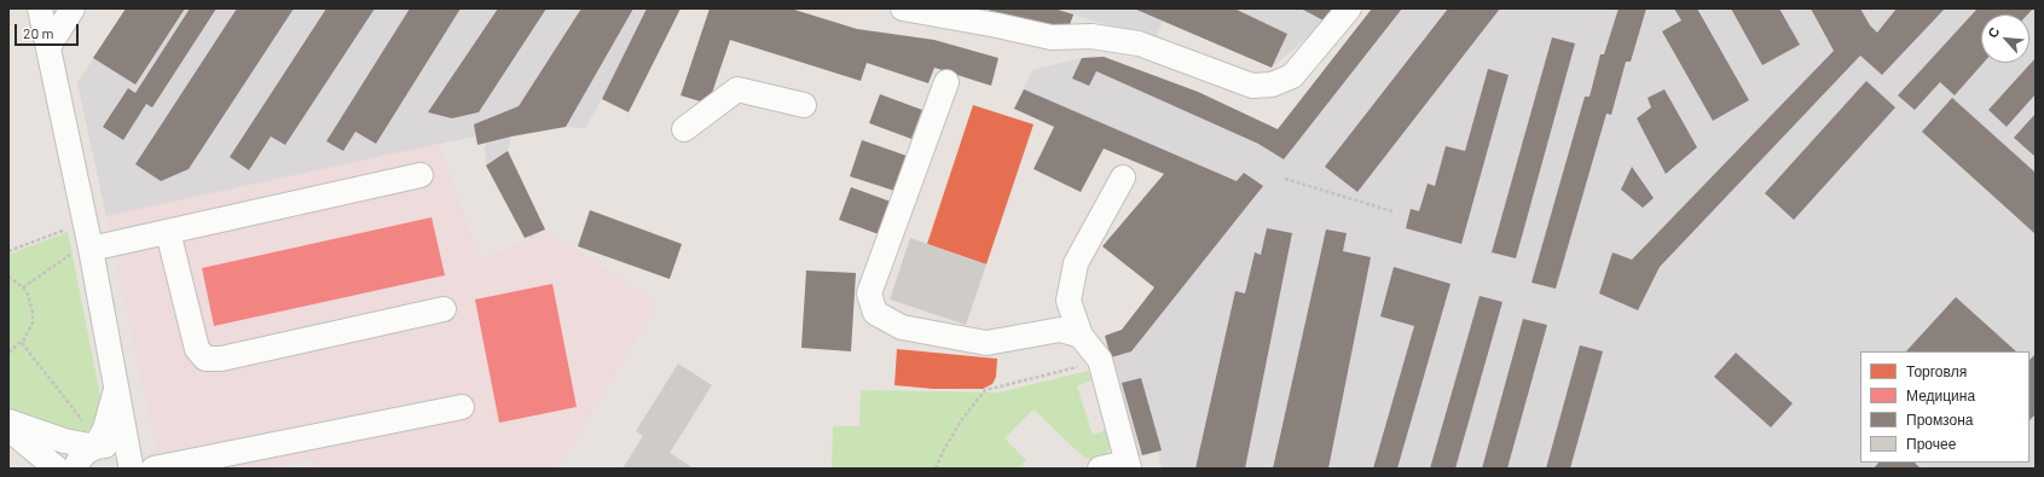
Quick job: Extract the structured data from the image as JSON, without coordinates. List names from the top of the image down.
{
  "legend": [
    "Торговля",
    "Медицина",
    "Промзона",
    "Прочее"
  ],
  "scale_bar": "20 m",
  "north": "top left"
}
